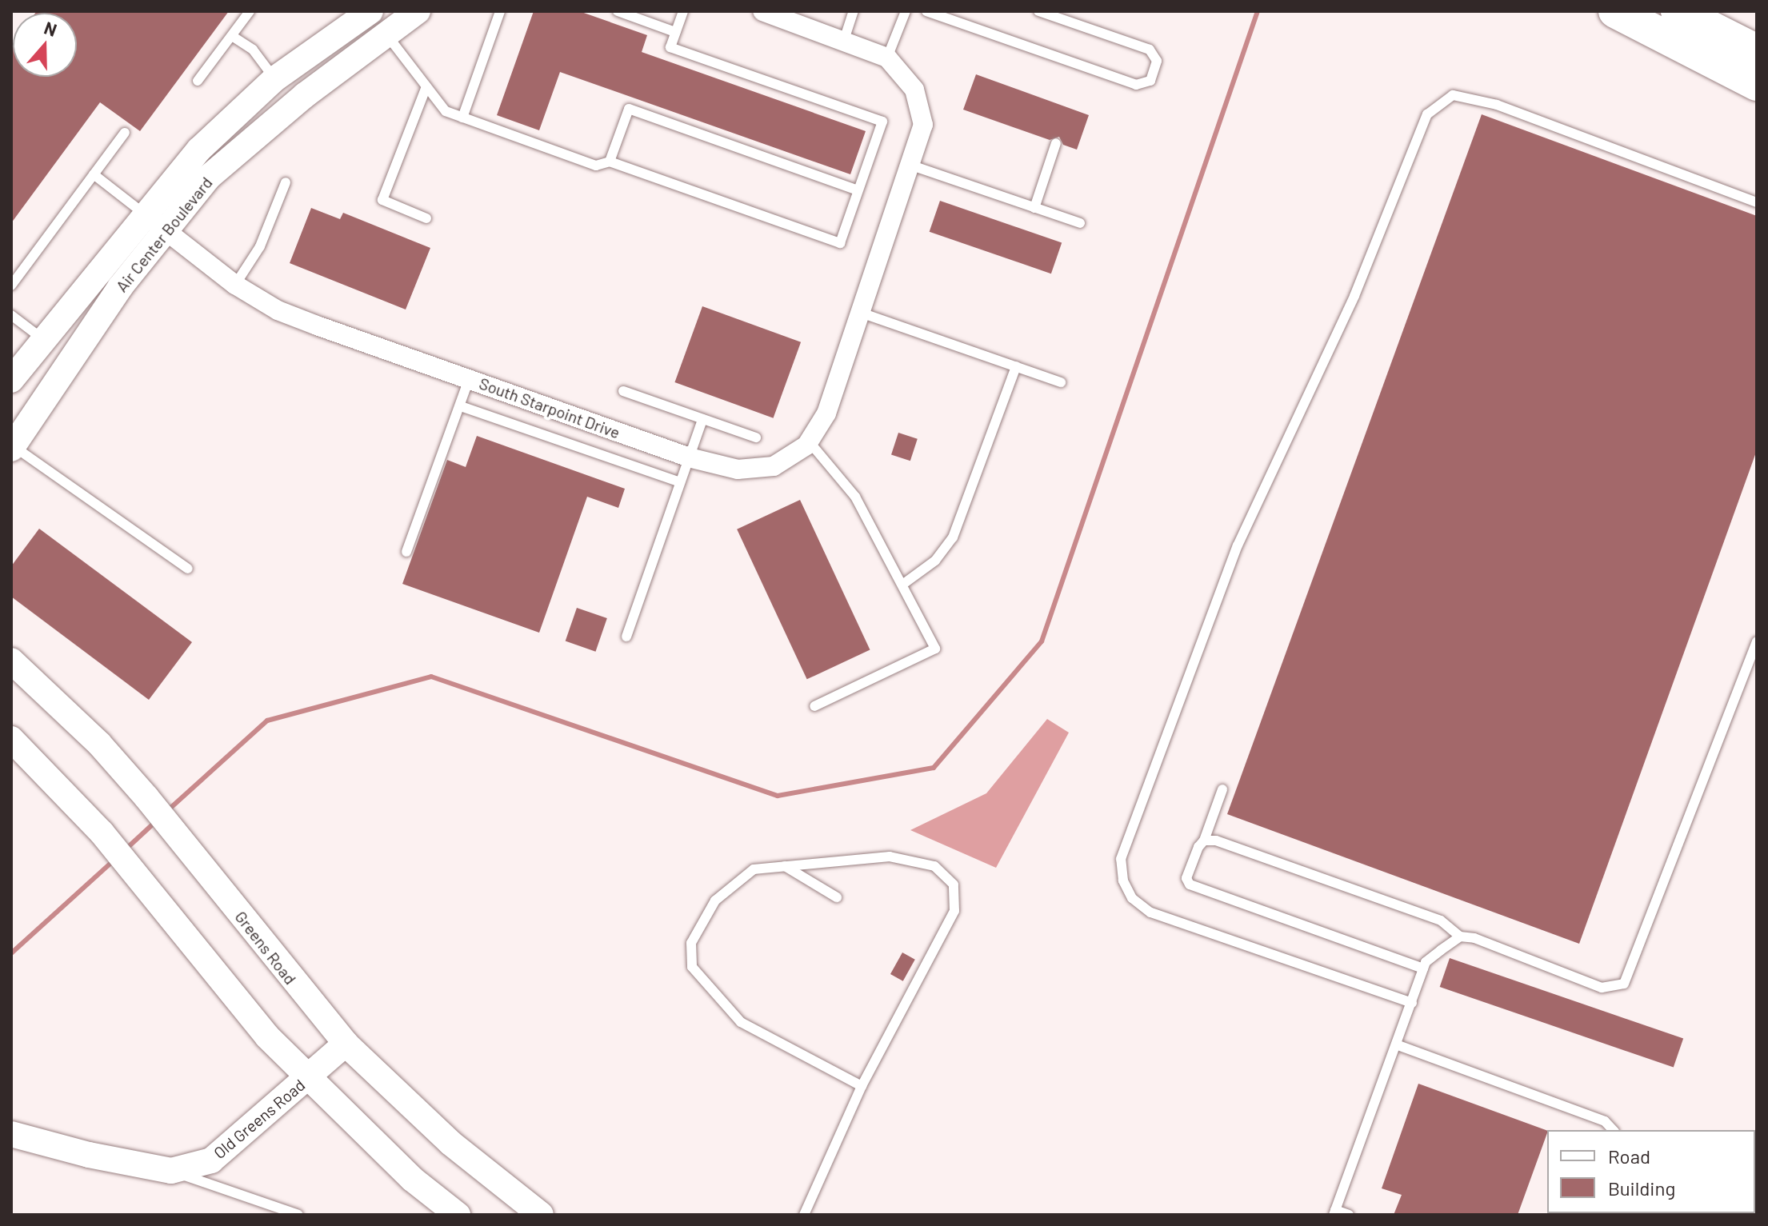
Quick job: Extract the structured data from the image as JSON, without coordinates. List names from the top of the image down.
{
  "streets": {
    "street": [
      "Air Center Boulevard",
      "South Starpoint Drive",
      "Greens Road",
      "Old Greens Road"
    ]
  },
  "crossings": [
    ["Air Center Boulevard", "South Starpoint Drive"],
    ["Greens Road", "Old Greens Road"]
  ],
  "legend": ["Road", "Building"],
  "north": "top"
}
